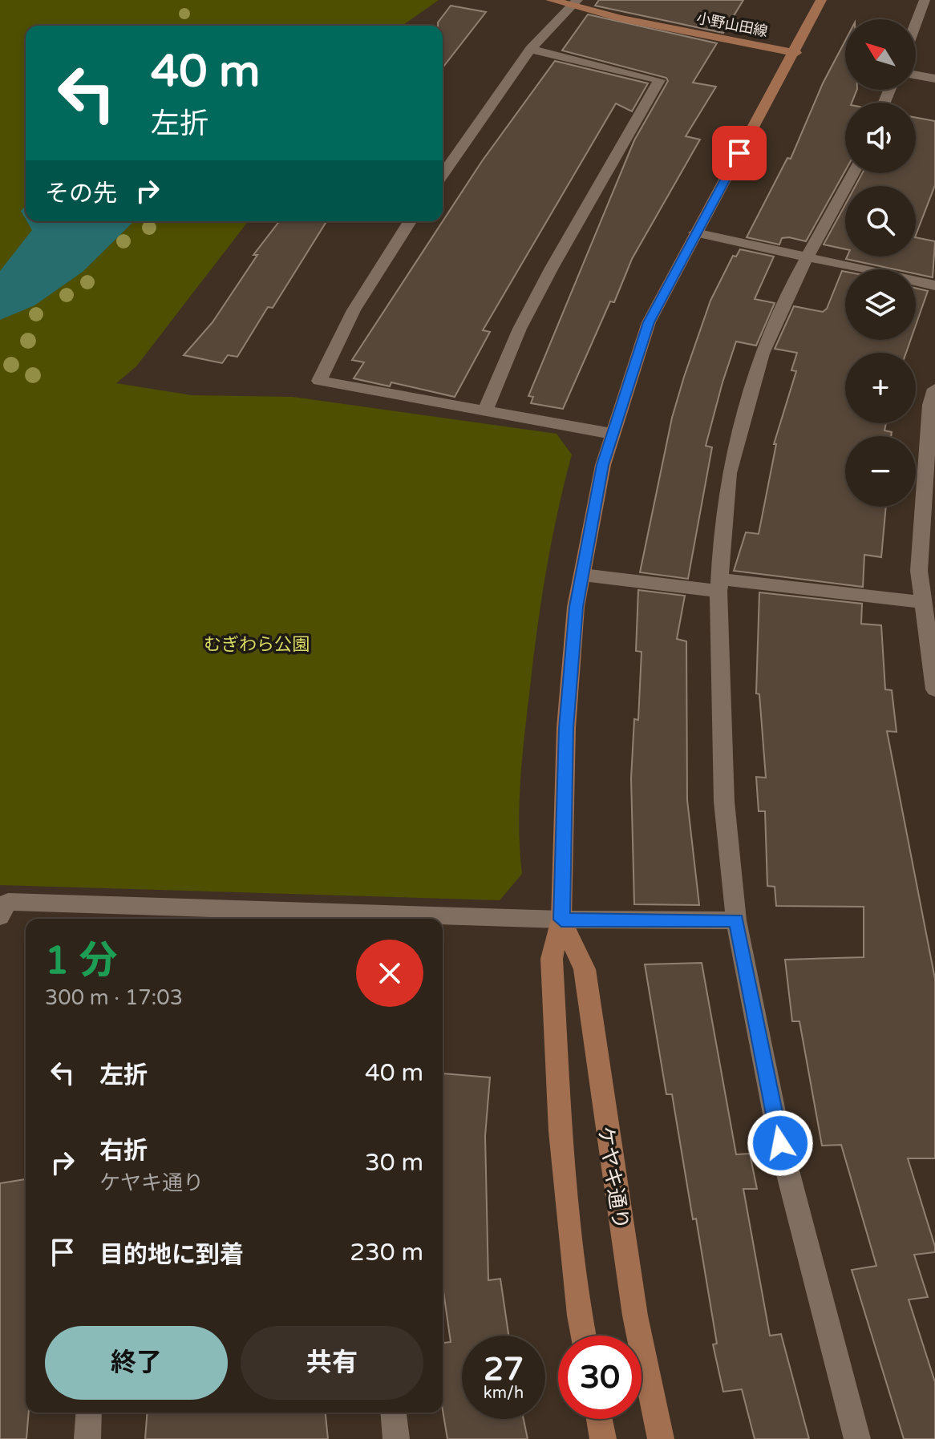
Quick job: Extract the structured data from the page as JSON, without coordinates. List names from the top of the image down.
{
  "streets": {
    "street": ["小野山田線", "ケヤキ通り"]
  },
  "crossings": [
    ["小野山田線", "ケヤキ通り"]
  ],
  "parks": ["むぎわら公園"],
  "north": "top left",
  "page": {
    "map_buttons": ["+", "−"],
    "turn": ["40 m", "左折"],
    "then": "その先",
    "heading": ["1 分", "300 m · 17:03"],
    "list": [
      {
        "name": "左折",
        "value": "40 m"
      },
      {
        "name": "右折",
        "note": "ケヤキ通り",
        "value": "30 m"
      },
      {
        "name": "目的地に到着",
        "value": "230 m"
      }
    ],
    "buttons": ["終了", "共有"],
    "speed": "27 km/h",
    "limit": "30"
  }
}
